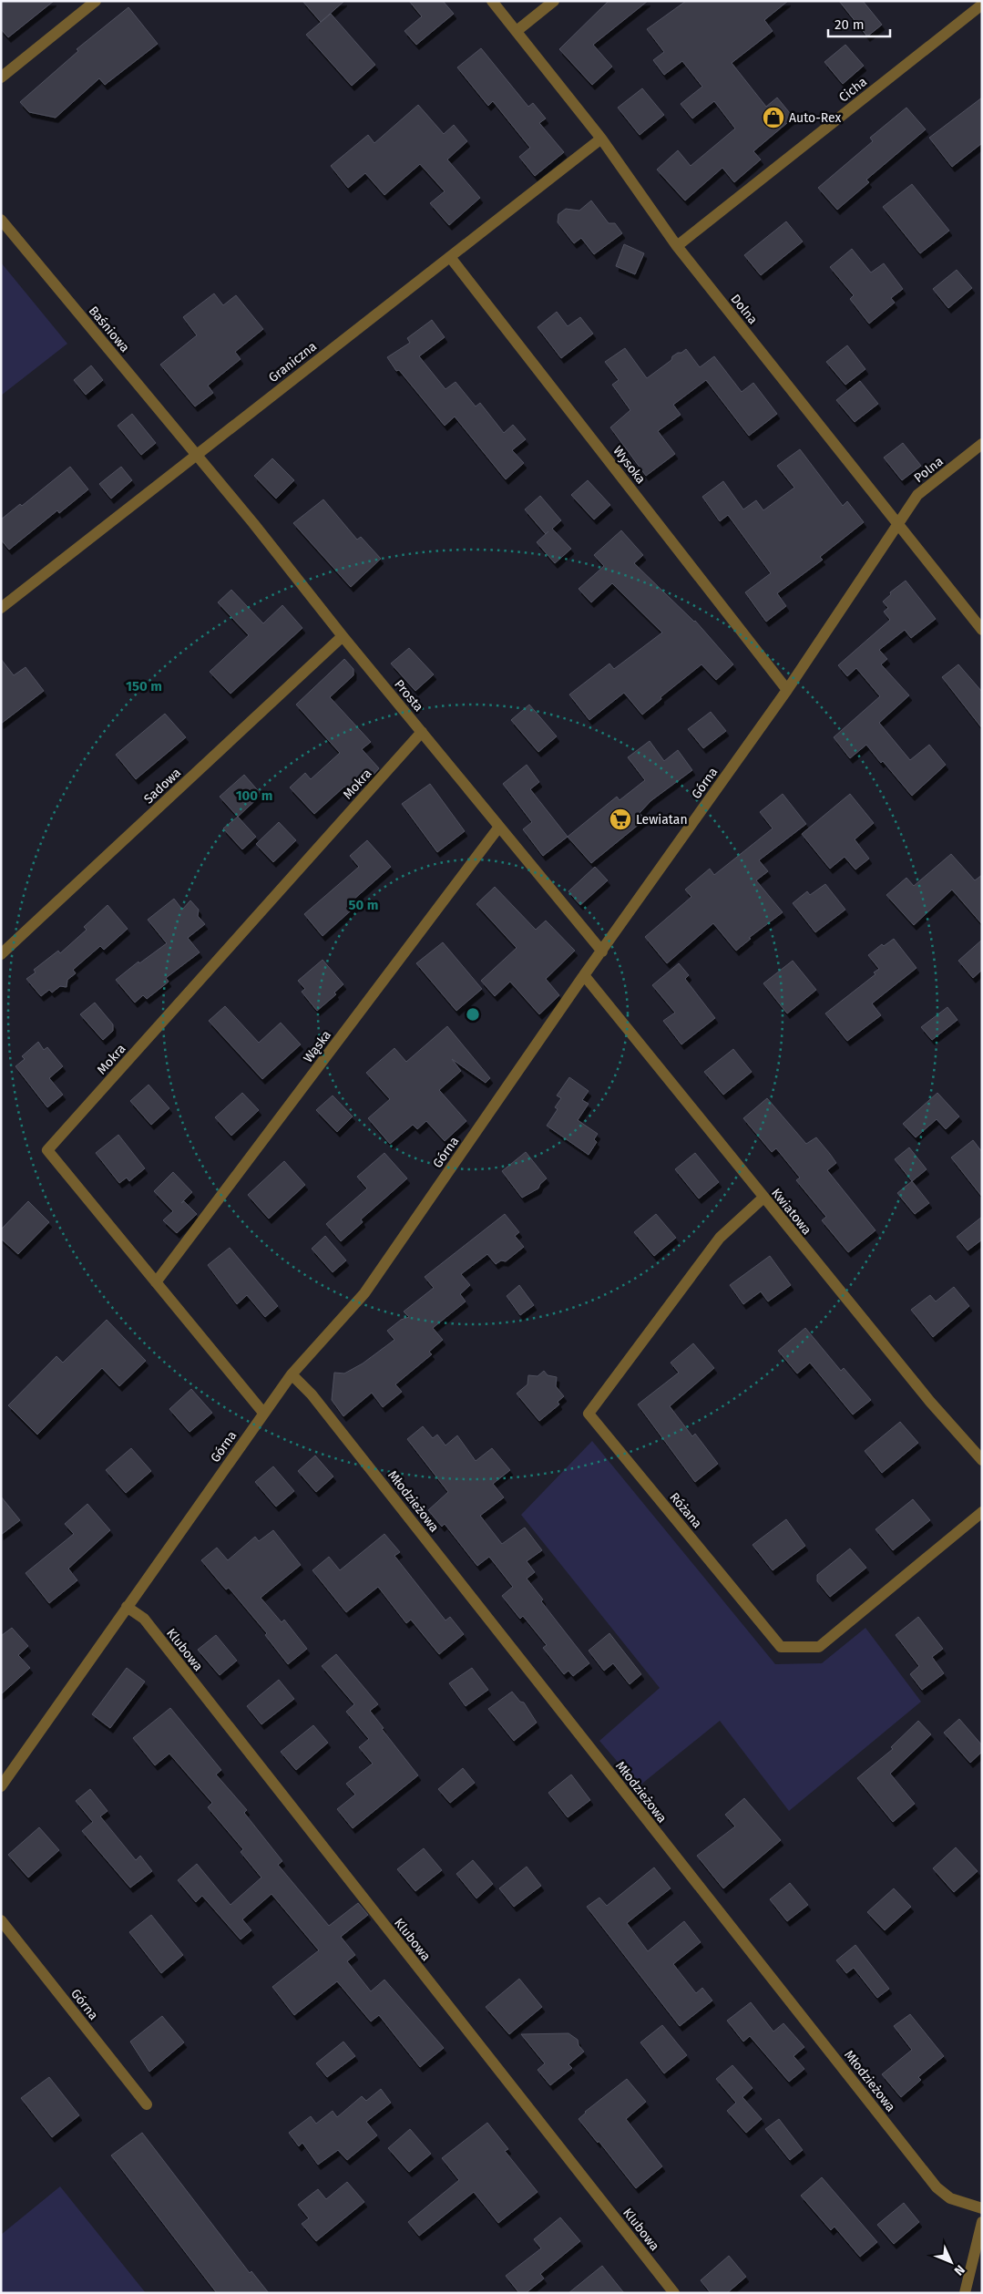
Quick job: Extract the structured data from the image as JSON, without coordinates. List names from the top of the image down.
{
  "streets": {
    "street": [
      "Cicha",
      "Dolna",
      "Baśniowa",
      "Graniczna",
      "Wysoka",
      "Polna",
      "Prosta",
      "Górna",
      "Mokra",
      "Sadowa",
      "Wąska",
      "Kwiatowa",
      "Młodzieżowa",
      "Różana",
      "Klubowa"
    ]
  },
  "crossings": [
    ["Cicha", "Dolna"],
    ["Dolna", "Graniczna"],
    ["Dolna", "Polna"],
    ["Dolna", "Górna"],
    ["Baśniowa", "Graniczna"],
    ["Baśniowa", "Prosta"],
    ["Graniczna", "Wysoka"],
    ["Graniczna", "Prosta"],
    ["Wysoka", "Górna"],
    ["Polna", "Górna"],
    ["Prosta", "Górna"],
    ["Prosta", "Mokra"],
    ["Prosta", "Sadowa"],
    ["Prosta", "Wąska"],
    ["Górna", "Mokra"],
    ["Górna", "Kwiatowa"],
    ["Górna", "Młodzieżowa"],
    ["Górna", "Klubowa"],
    ["Mokra", "Wąska"],
    ["Kwiatowa", "Różana"]
  ],
  "places": {
    "shop": ["Auto-Rex"],
    "supermarket": ["Lewiatan"]
  },
  "scale_bar": "20 m",
  "north": "bottom right",
  "rings": ["150 m", "100 m", "50 m"]
}
